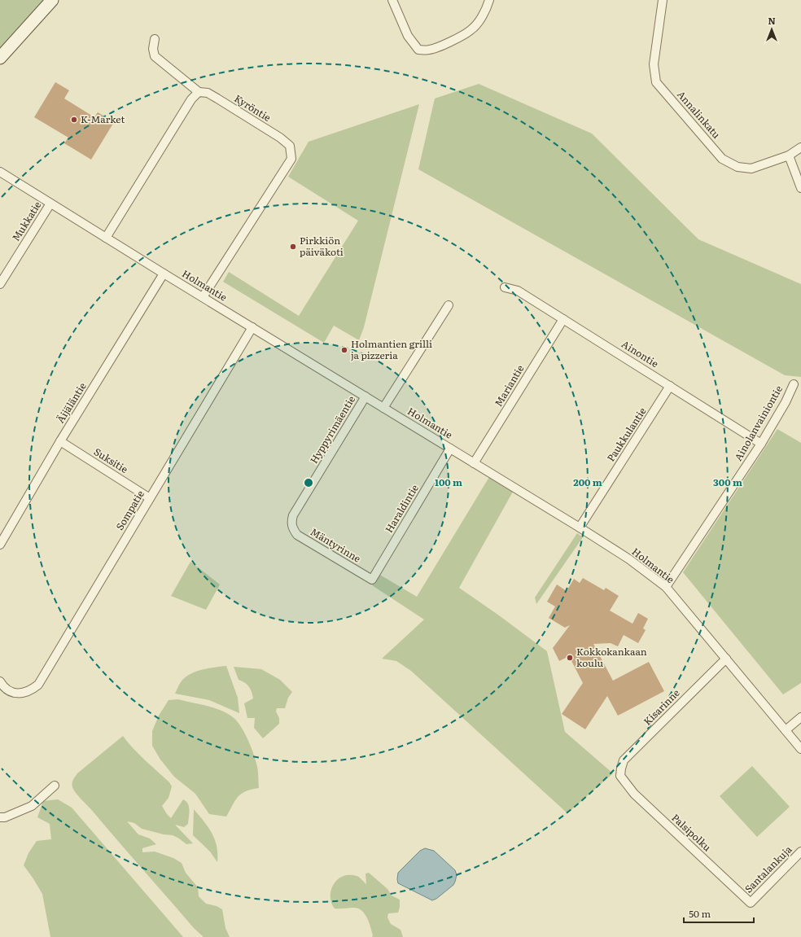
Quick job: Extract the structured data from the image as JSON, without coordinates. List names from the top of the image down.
{
  "streets": {
    "street": [
      "Kyröntie",
      "Annalinkatu",
      "Mukkatie",
      "Holmantie",
      "Ainontie",
      "Mariantie",
      "Äijäläntie",
      "Ainolanvainiontie",
      "Hyppyrimäentie",
      "Paukkulantie",
      "Suksitie",
      "Haraldintie",
      "Sompatie",
      "Mäntyrinne",
      "Kisarinne",
      "Palsipolku",
      "Santalankuja"
    ]
  },
  "crossings": [
    ["Kyröntie", "Holmantie"],
    ["Mukkatie", "Holmantie"],
    ["Holmantie", "Mariantie"],
    ["Holmantie", "Äijäläntie"],
    ["Holmantie", "Ainolanvainiontie"],
    ["Holmantie", "Hyppyrimäentie"],
    ["Holmantie", "Paukkulantie"],
    ["Holmantie", "Haraldintie"],
    ["Holmantie", "Sompatie"],
    ["Holmantie", "Kisarinne"],
    ["Ainontie", "Mariantie"],
    ["Ainontie", "Ainolanvainiontie"],
    ["Ainontie", "Paukkulantie"],
    ["Äijäläntie", "Suksitie"],
    ["Hyppyrimäentie", "Mäntyrinne"],
    ["Suksitie", "Sompatie"],
    ["Haraldintie", "Mäntyrinne"],
    ["Kisarinne", "Palsipolku"],
    ["Palsipolku", "Santalankuja"]
  ],
  "places": [
    "K-Market",
    "Pirkkiön päiväkoti",
    "Holmantien grilli ja pizzeria",
    "Kokkokankaan koulu"
  ],
  "scale_bar": "50 m",
  "north": "top",
  "rings": ["100 m", "200 m", "300 m"]
}
